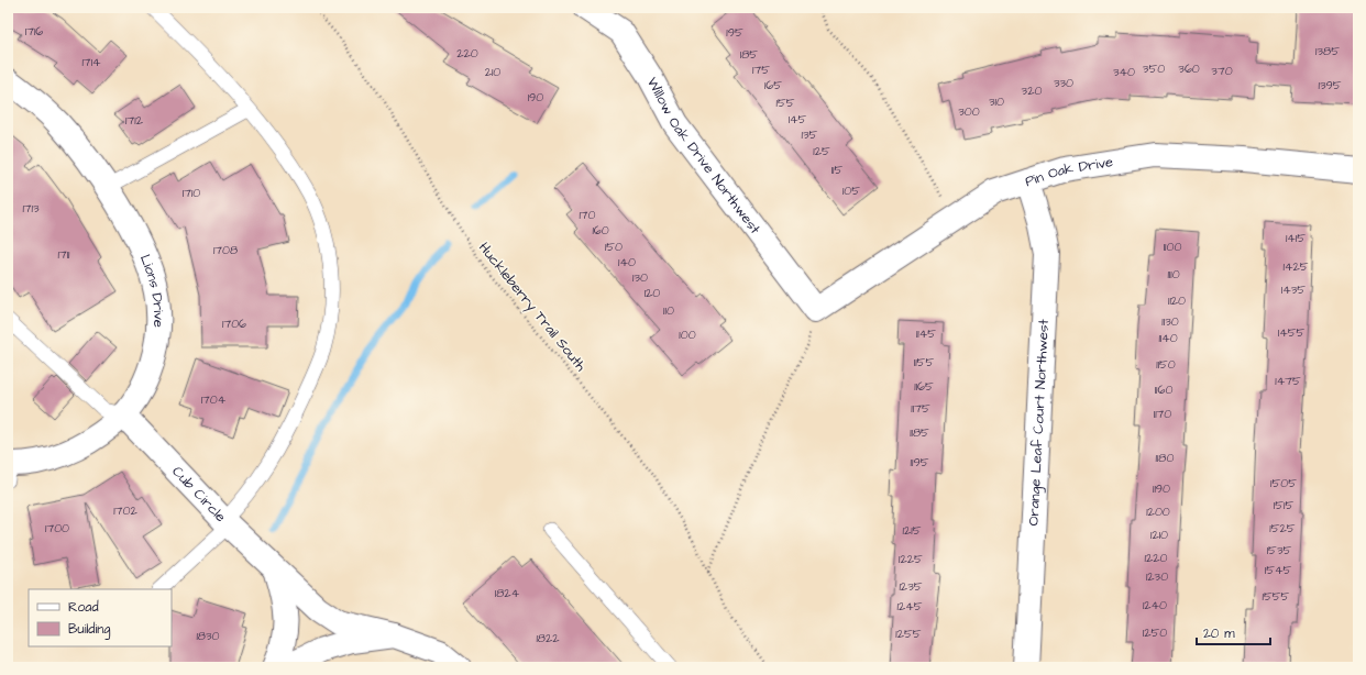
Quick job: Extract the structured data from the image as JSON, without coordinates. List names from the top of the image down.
{
  "streets": {
    "street": [
      "Willow Oak Drive Northwest",
      "Pin Oak Drive",
      "Lions Drive",
      "Orange Leaf Court Northwest",
      "Cub Circle"
    ],
    "path": ["Huckleberry Trail South"]
  },
  "crossings": [
    ["Willow Oak Drive Northwest", "Pin Oak Drive"],
    ["Pin Oak Drive", "Orange Leaf Court Northwest"],
    ["Lions Drive", "Cub Circle"]
  ],
  "house_numbers": [
    "1716",
    "195",
    "1385",
    "220",
    "185",
    "1714",
    "350",
    "360",
    "175",
    "370",
    "210",
    "340",
    "330",
    "165",
    "1395",
    "320",
    "190",
    "310",
    "155",
    "300",
    "145",
    "1712",
    "135",
    "125",
    "115",
    "105",
    "1710",
    "1713",
    "170",
    "160",
    "1415",
    "150",
    "1100",
    "1708",
    "1711",
    "140",
    "1425",
    "1110",
    "130",
    "1435",
    "120",
    "1120",
    "110",
    "1130",
    "1706",
    "1455",
    "1145",
    "100",
    "1140",
    "1155",
    "1150",
    "1475",
    "1165",
    "1160",
    "1704",
    "1175",
    "1170",
    "1185",
    "1180",
    "1195",
    "1505",
    "1190",
    "1515",
    "1702",
    "1200",
    "1700",
    "1525",
    "1215",
    "1210",
    "1535",
    "1220",
    "1225",
    "1545",
    "1230",
    "1235",
    "1824",
    "1555",
    "1240",
    "1245",
    "1250",
    "1255",
    "1830",
    "1822"
  ],
  "legend": ["Road", "Building"],
  "scale_bar": "20 m"
}
